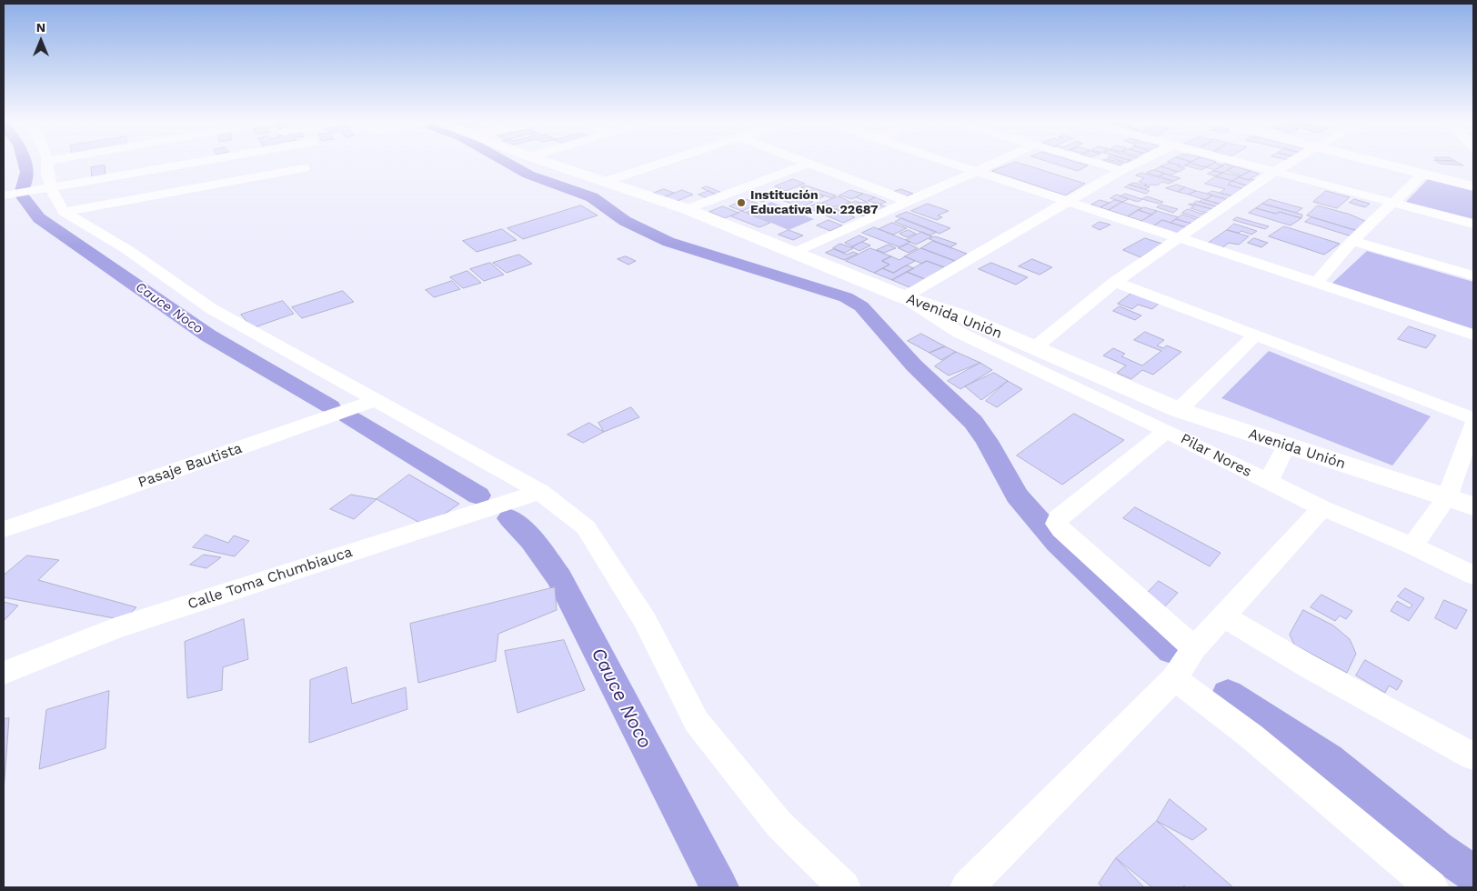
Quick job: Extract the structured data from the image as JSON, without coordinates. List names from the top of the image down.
{
  "streets": {
    "street": [
      "Avenida Unión",
      "Pilar Nores",
      "Pasaje Bautista",
      "Calle Toma Chumbiauca"
    ]
  },
  "crossings": [
    ["Avenida Unión", "Pilar Nores"]
  ],
  "water": ["Cauce Noco"],
  "places": ["Institución Educativa No. 22687"],
  "north": "top"
}
